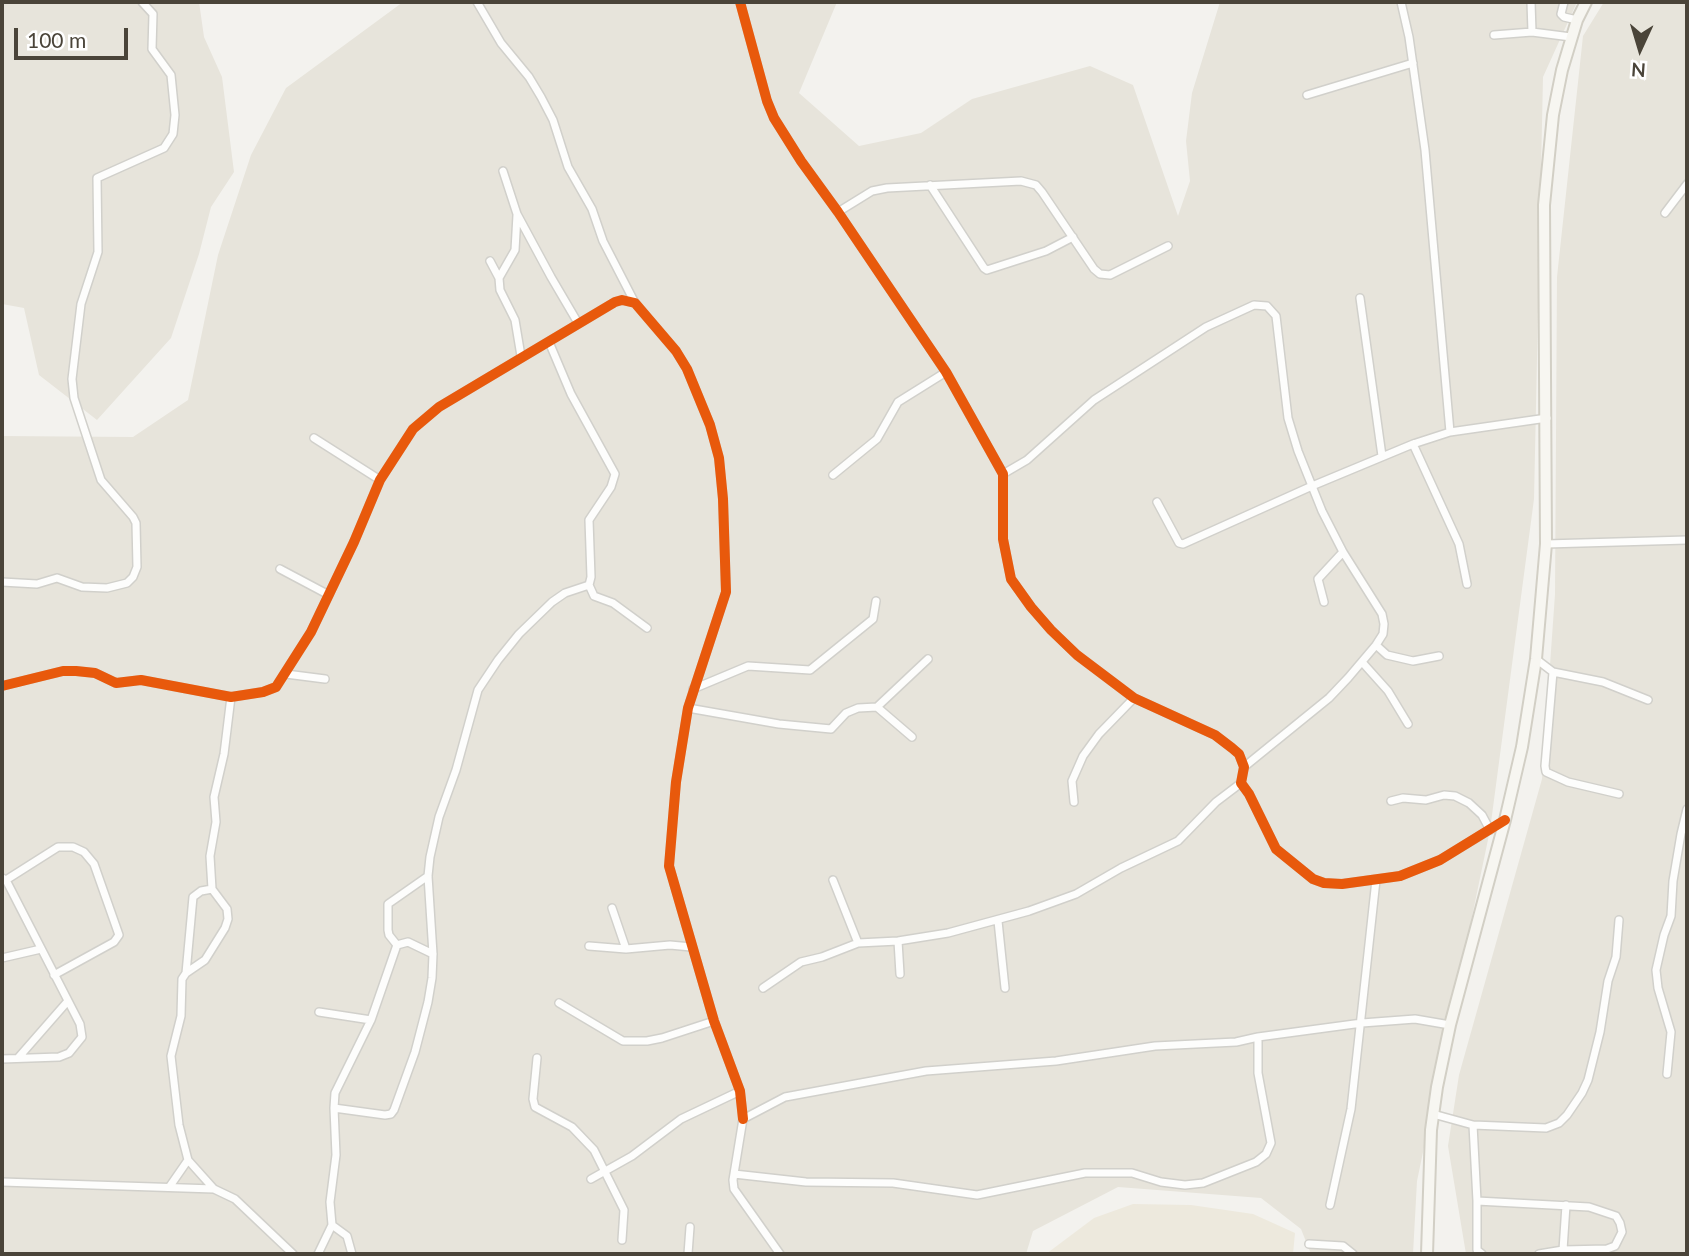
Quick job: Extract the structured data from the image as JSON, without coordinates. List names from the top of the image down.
{
  "scale_bar": "100 m",
  "north": "bottom"
}
